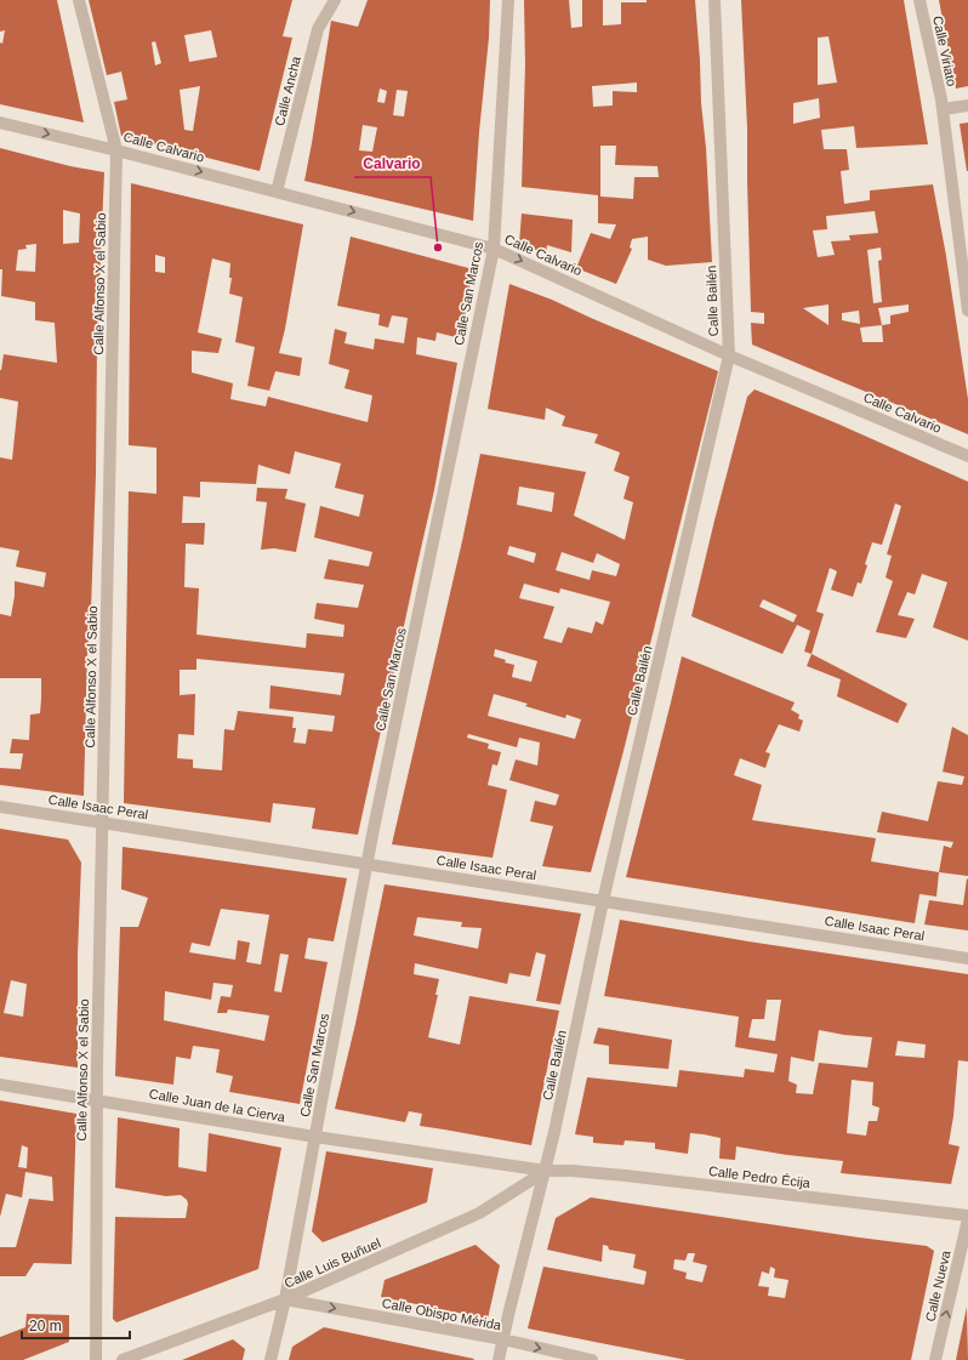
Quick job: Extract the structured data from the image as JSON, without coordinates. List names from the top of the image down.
{
  "streets": {
    "street": [
      "Calle Viriato",
      "Calle Ancha",
      "Calle Calvario",
      "Calle Alfonso X el Sabio",
      "Calle San Marcos",
      "Calle Bailén",
      "Calle Isaac Peral",
      "Calle Juan de la Cierva",
      "Calle Pedro Écija",
      "Calle Luis Buñuel",
      "Calle Nueva",
      "Calle Obispo Mérida"
    ]
  },
  "crossings": [
    ["Calle Ancha", "Calle Calvario"],
    ["Calle Calvario", "Calle Alfonso X el Sabio"],
    ["Calle Calvario", "Calle San Marcos"],
    ["Calle Calvario", "Calle Bailén"],
    ["Calle Alfonso X el Sabio", "Calle Isaac Peral"],
    ["Calle Alfonso X el Sabio", "Calle Juan de la Cierva"],
    ["Calle San Marcos", "Calle Isaac Peral"],
    ["Calle San Marcos", "Calle Juan de la Cierva"],
    ["Calle San Marcos", "Calle Luis Buñuel"],
    ["Calle San Marcos", "Calle Obispo Mérida"],
    ["Calle Bailén", "Calle Isaac Peral"],
    ["Calle Bailén", "Calle Juan de la Cierva"],
    ["Calle Bailén", "Calle Pedro Écija"],
    ["Calle Bailén", "Calle Luis Buñuel"],
    ["Calle Bailén", "Calle Obispo Mérida"],
    ["Calle Juan de la Cierva", "Calle Pedro Écija"],
    ["Calle Juan de la Cierva", "Calle Luis Buñuel"],
    ["Calle Pedro Écija", "Calle Luis Buñuel"],
    ["Calle Pedro Écija", "Calle Nueva"],
    ["Calle Luis Buñuel", "Calle Obispo Mérida"]
  ],
  "one_way": ["Calle Calvario", "Calle Nueva", "Calle Obispo Mérida"],
  "places": ["Calvario"],
  "scale_bar": "20 m"
}
